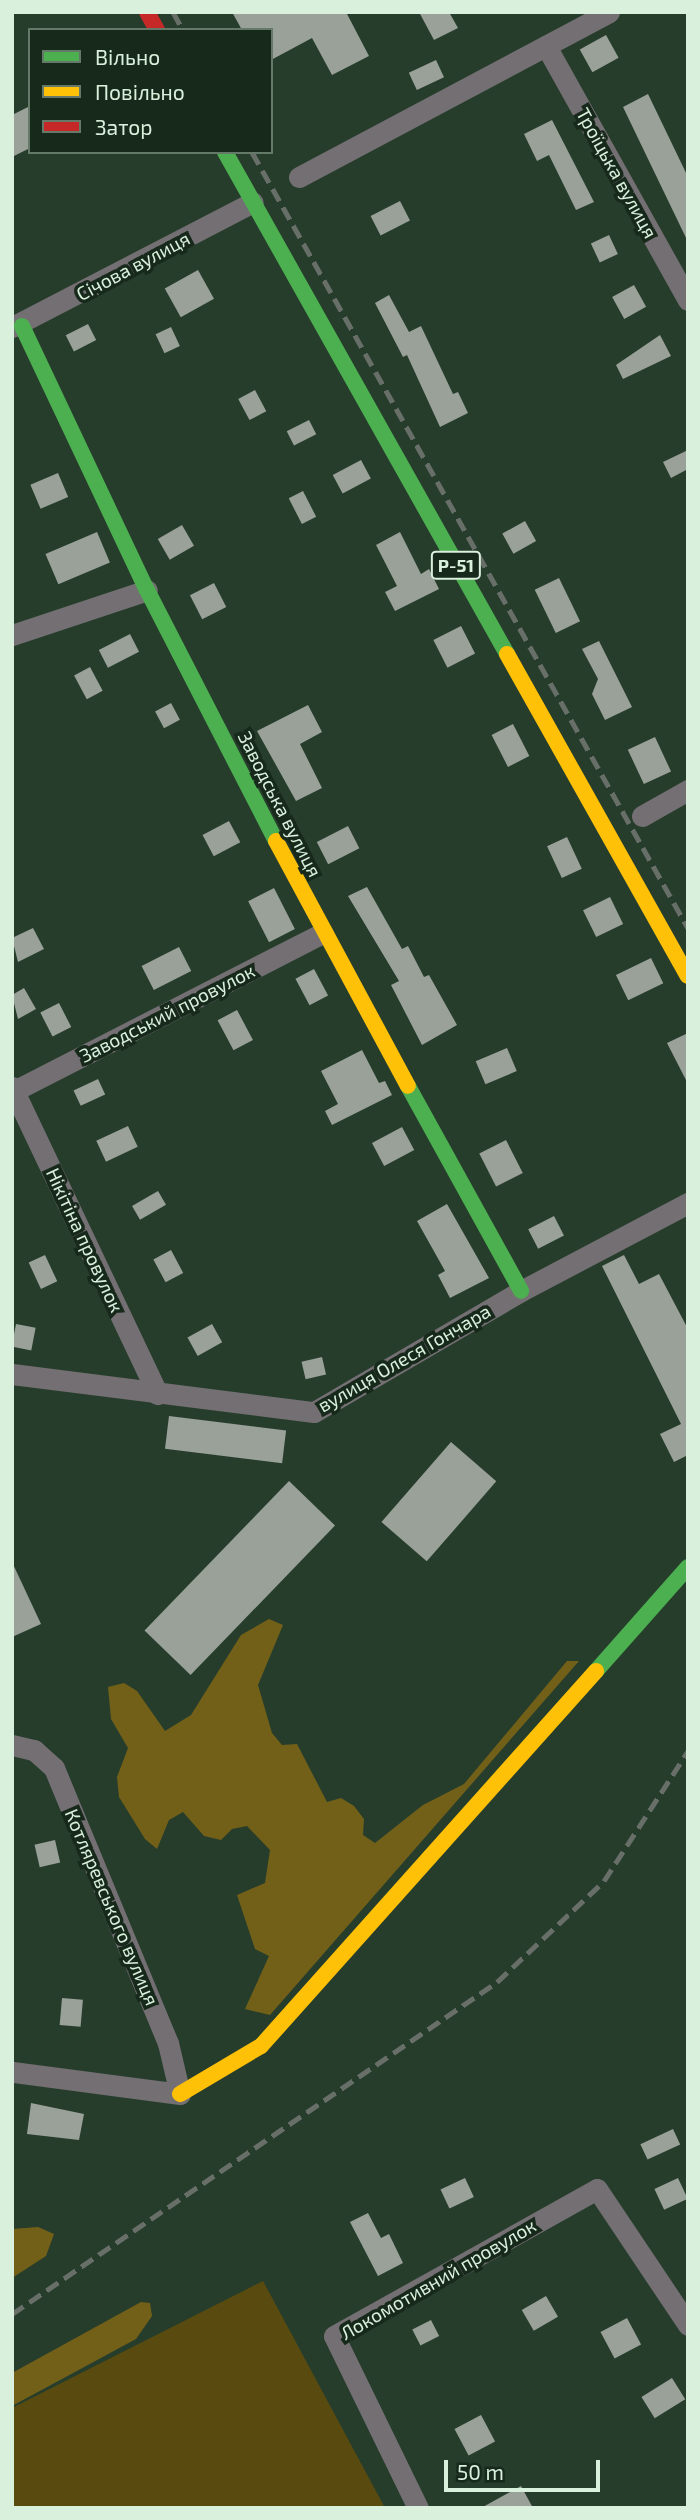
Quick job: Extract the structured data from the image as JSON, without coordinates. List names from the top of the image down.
{
  "streets": {
    "street": [
      "Троїцька вулиця",
      "Січова вулиця",
      "Р-51",
      "Заводська вулиця",
      "Заводський провулок",
      "Нікітіна провулок",
      "вулиця Олеся Гончара",
      "Котляревського вулиця",
      "Локомотивний провулок"
    ]
  },
  "crossings": [
    ["Січова вулиця", "Р-51"],
    ["Січова вулиця", "Заводська вулиця"],
    ["Заводська вулиця", "Заводський провулок"],
    ["Заводська вулиця", "вулиця Олеся Гончара"],
    ["Заводський провулок", "Нікітіна провулок"],
    ["Нікітіна провулок", "вулиця Олеся Гончара"]
  ],
  "legend": ["Вільно", "Повільно", "Затор"],
  "scale_bar": "50 m"
}
